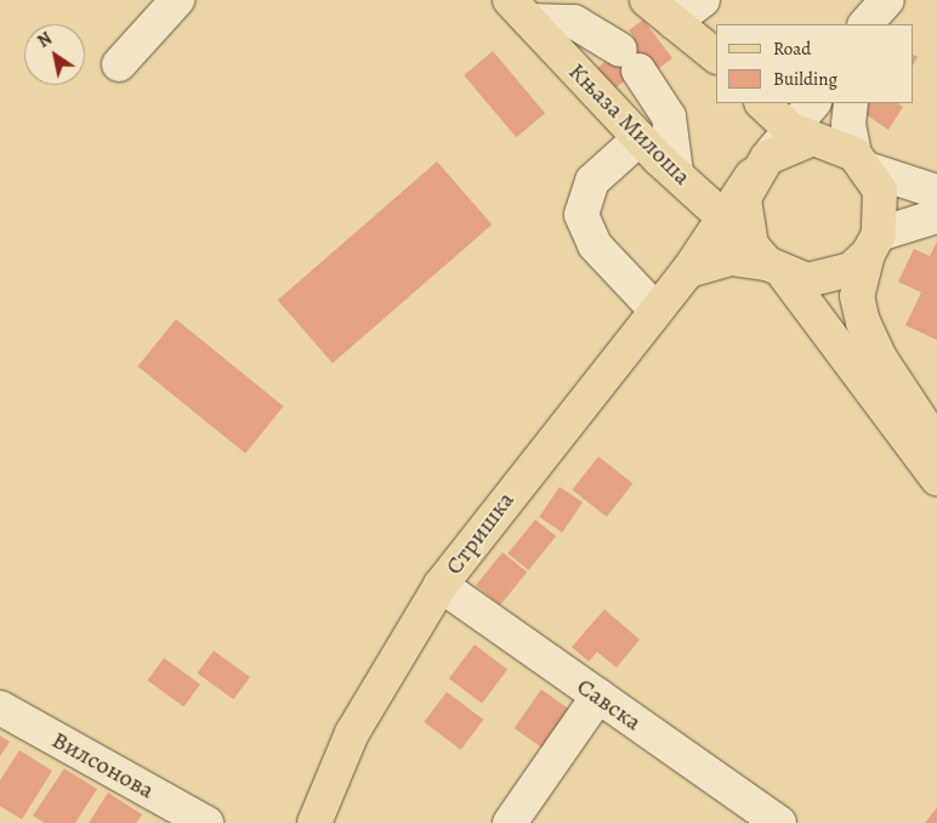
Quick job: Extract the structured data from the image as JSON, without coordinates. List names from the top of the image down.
{
  "streets": {
    "main road": ["Књаза Милоша", "Стришка"],
    "street": ["Савска", "Вилсонова"]
  },
  "crossings": [
    ["Књаза Милоша", "Стришка"],
    ["Стришка", "Савска"]
  ],
  "legend": ["Road", "Building"],
  "north": "top left"
}
